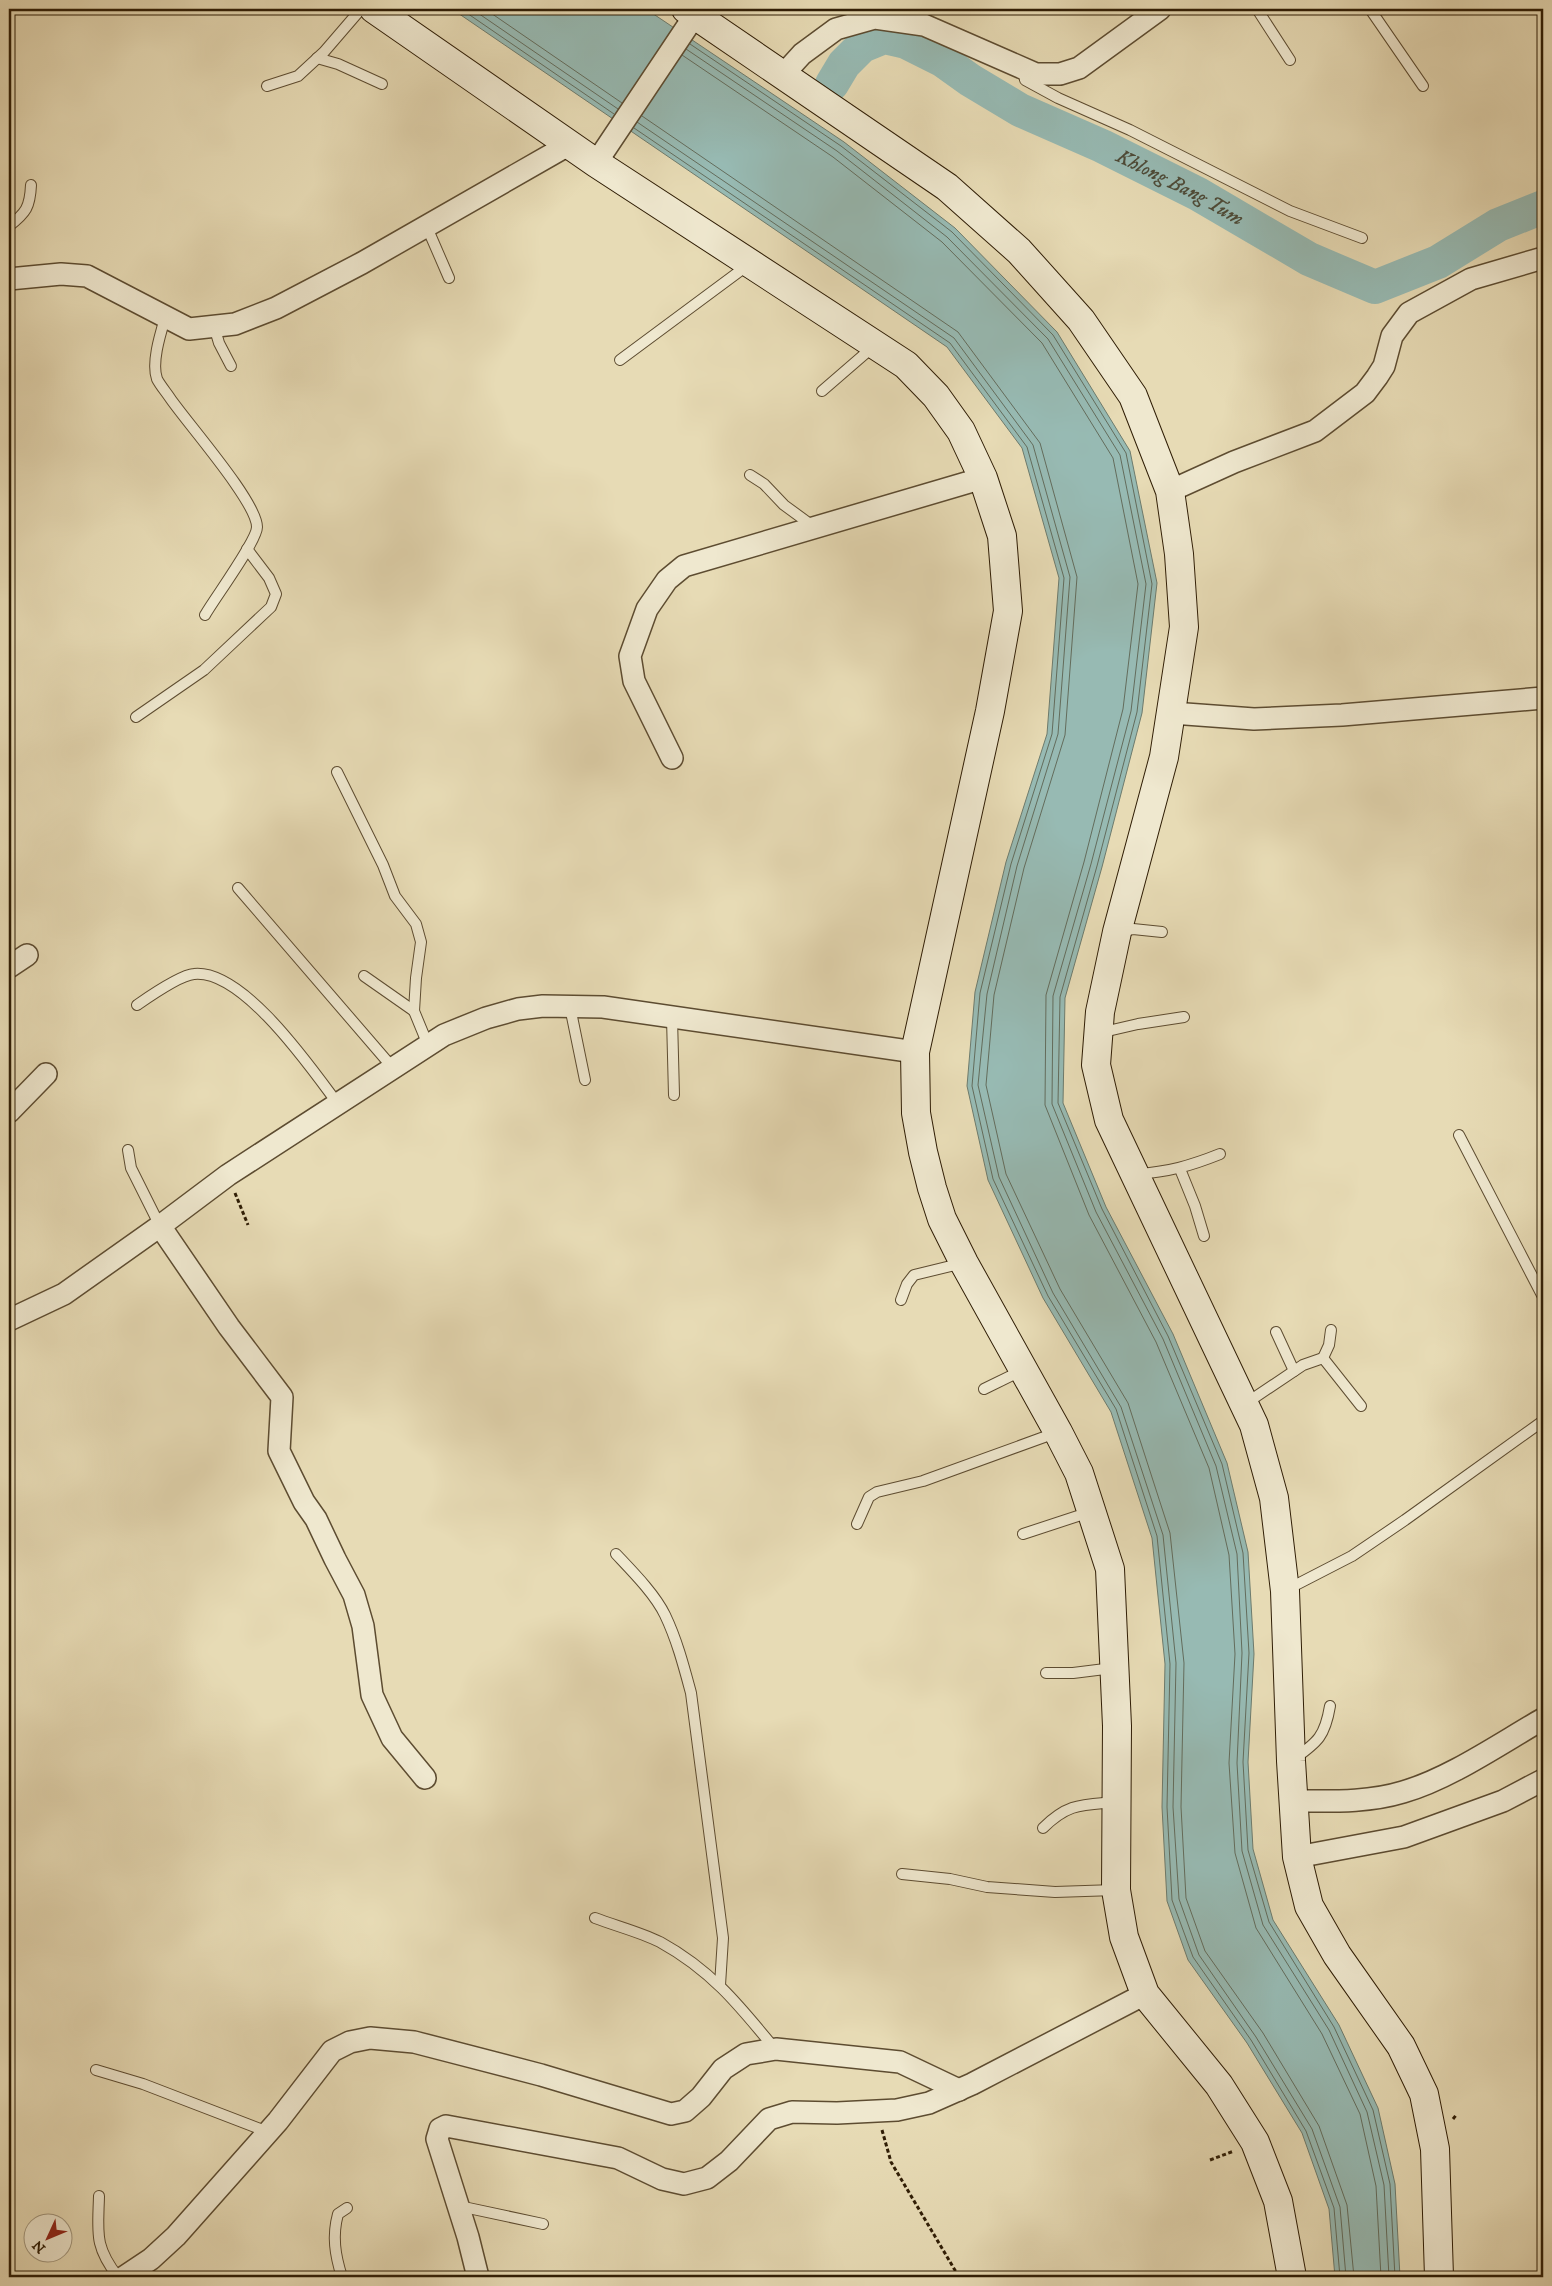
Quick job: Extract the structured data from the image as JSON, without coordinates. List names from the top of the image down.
{
  "water": ["Khlong Bang Tum"],
  "north": "bottom left"
}
